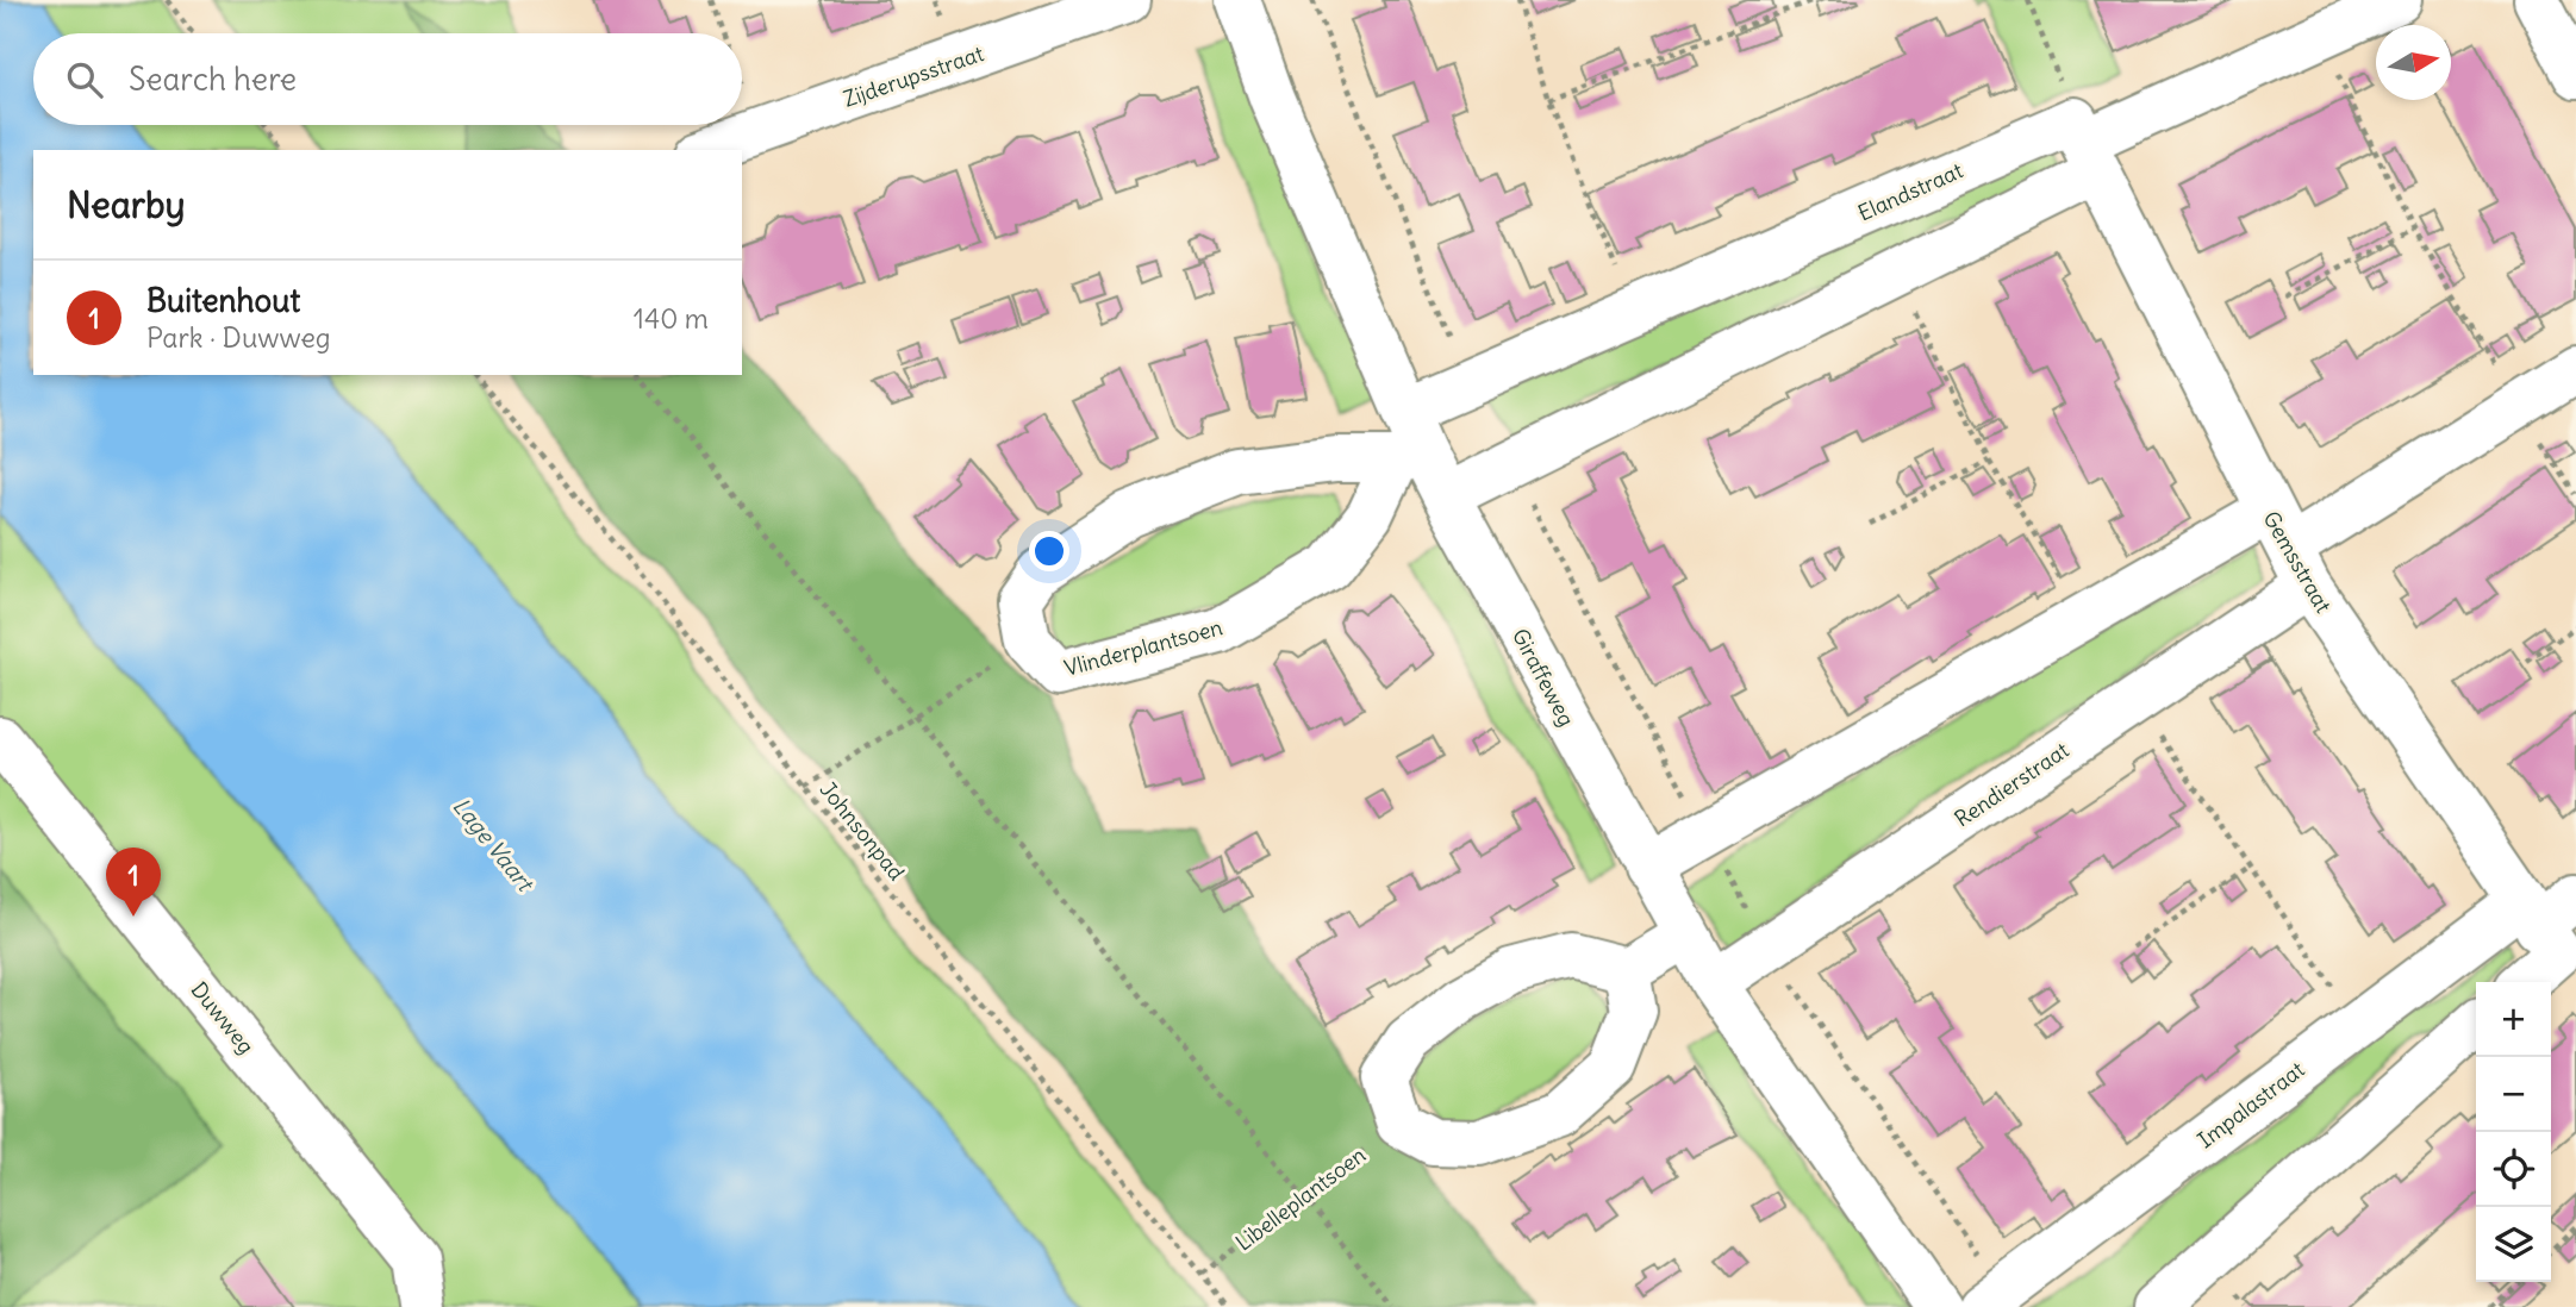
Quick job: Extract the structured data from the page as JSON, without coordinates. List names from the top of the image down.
{
  "streets": {
    "street": [
      "Zijderupsstraat",
      "Elandstraat",
      "Gemsstraat",
      "Vlinderplantsoen",
      "Giraffeweg",
      "Rendierstraat",
      "Duwweg",
      "Impalastraat"
    ],
    "path": ["Johnsonpad", "Libelleplantsoen"]
  },
  "crossings": [
    ["Elandstraat", "Gemsstraat"],
    ["Elandstraat", "Vlinderplantsoen"],
    ["Elandstraat", "Giraffeweg"],
    ["Gemsstraat", "Rendierstraat"],
    ["Gemsstraat", "Impalastraat"],
    ["Vlinderplantsoen", "Giraffeweg"],
    ["Giraffeweg", "Rendierstraat"],
    ["Johnsonpad", "Libelleplantsoen"]
  ],
  "water": ["Lage Vaart"],
  "north": "right",
  "page": {
    "search": "Search here",
    "heading": "Nearby",
    "list": [
      {
        "mark": "1",
        "name": "Buitenhout",
        "note": "Park · Duwweg",
        "value": "140 m"
      }
    ],
    "pins": "1",
    "map_buttons": ["+", "−"]
  }
}
